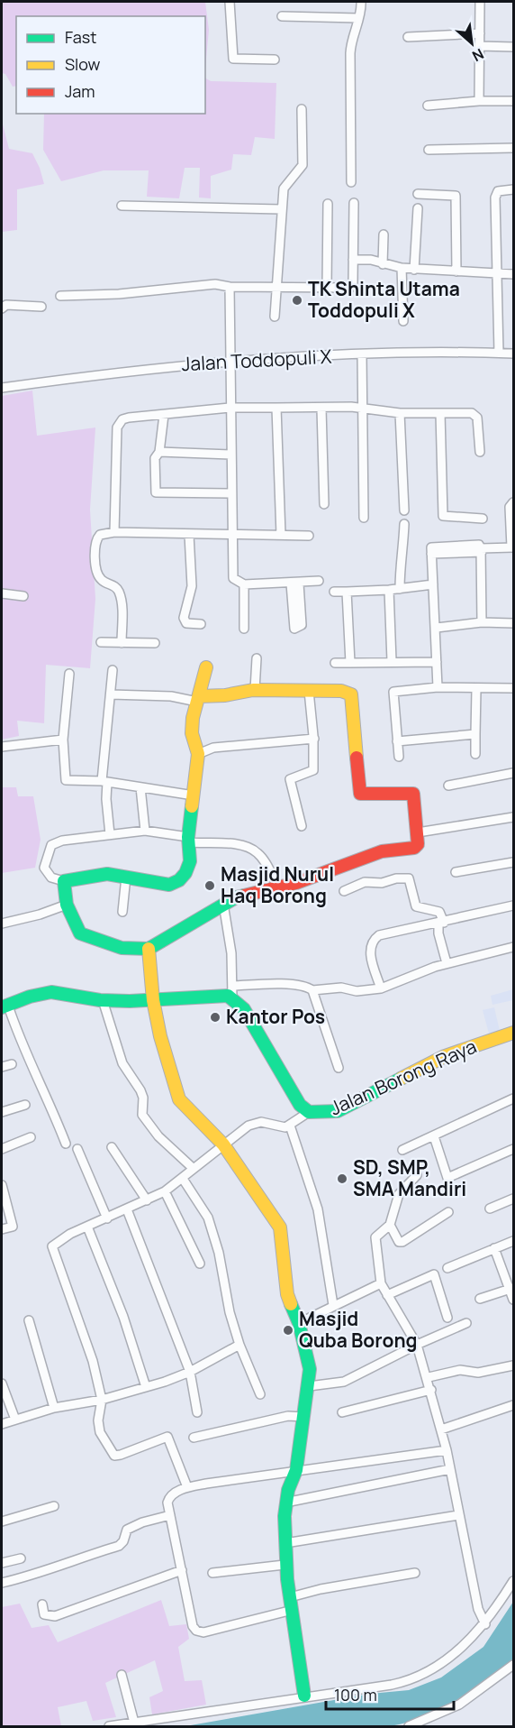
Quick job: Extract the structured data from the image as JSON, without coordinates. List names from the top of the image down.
{
  "streets": {
    "street": ["Jalan Toddopuli X", "Jalan Borong Raya"]
  },
  "places": [
    "TK Shinta Utama Toddopuli X",
    "Masjid Nurul Haq Borong",
    "Kantor Pos",
    "SD, SMP, SMA Mandiri",
    "Masjid Quba Borong"
  ],
  "legend": ["Fast", "Slow", "Jam"],
  "scale_bar": "100 m",
  "north": "bottom right"
}
